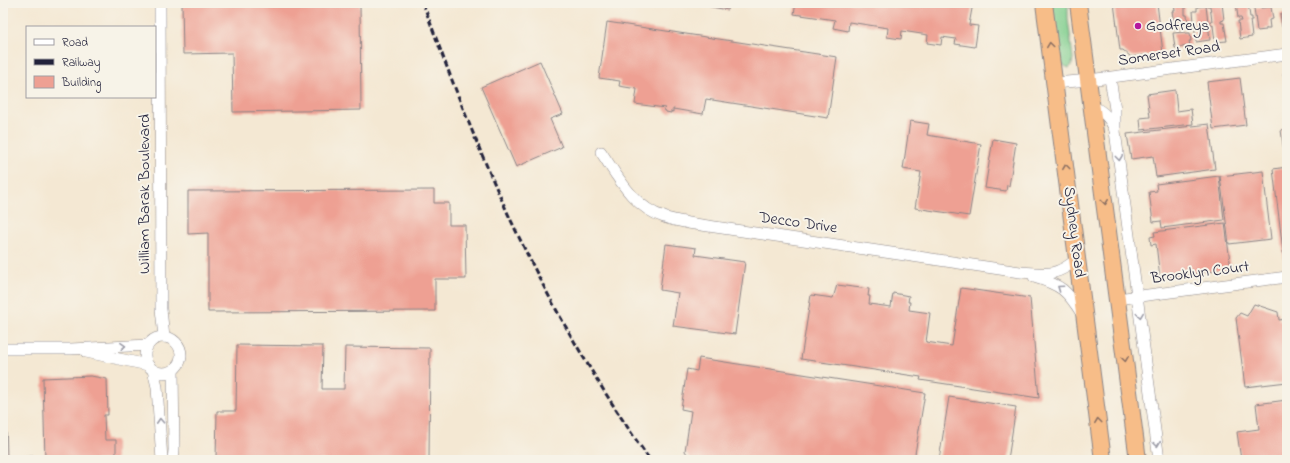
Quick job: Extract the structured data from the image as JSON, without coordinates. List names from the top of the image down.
{
  "streets": {
    "highway": ["Sydney Road"],
    "street": [
      "Somerset Road",
      "William Barak Boulevard",
      "Decco Drive",
      "Brooklyn Court"
    ]
  },
  "crossings": [
    ["Somerset Road", "Sydney Road"],
    ["Decco Drive", "Sydney Road"]
  ],
  "places": ["Godfreys"],
  "legend": ["Road", "Railway", "Building"]
}
